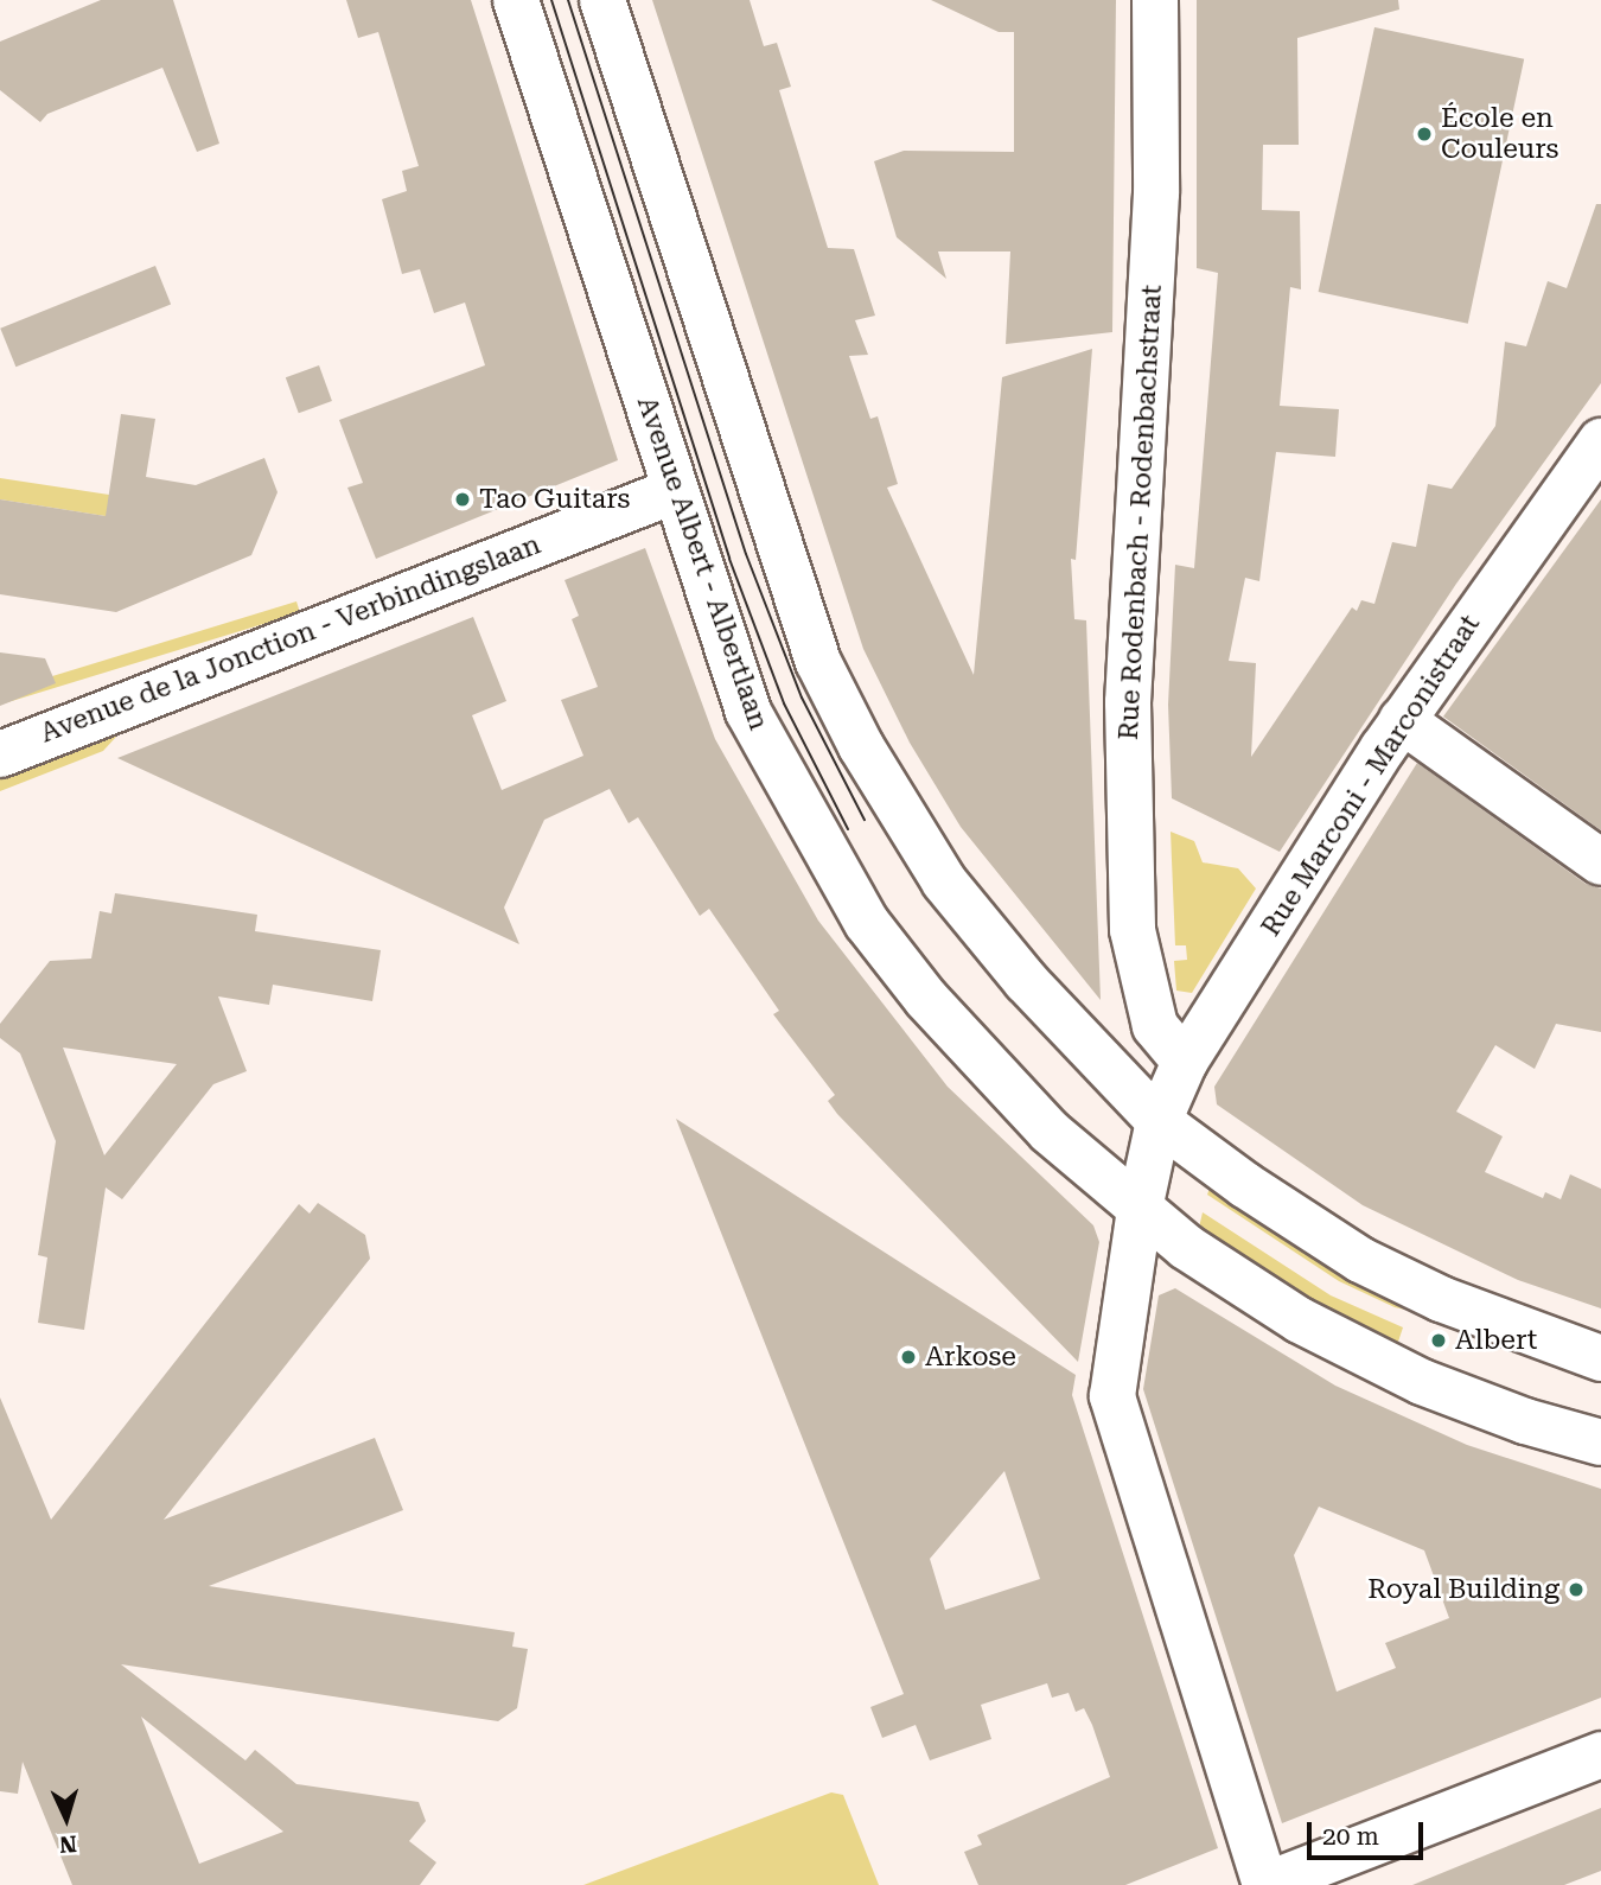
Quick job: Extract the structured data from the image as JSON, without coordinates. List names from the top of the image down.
{
  "streets": {
    "street": [
      "Rue Rodenbach - Rodenbachstraat",
      "Avenue Albert - Albertlaan",
      "Avenue de la Jonction - Verbindingslaan",
      "Rue Marconi - Marconistraat"
    ]
  },
  "crossings": [
    ["Rue Rodenbach - Rodenbachstraat", "Rue Marconi - Marconistraat"],
    ["Avenue Albert - Albertlaan", "Avenue de la Jonction - Verbindingslaan"]
  ],
  "places": [
    "École en Couleurs",
    "Tao Guitars",
    "Albert",
    "Arkose",
    "Royal Building"
  ],
  "scale_bar": "20 m",
  "north": "bottom"
}
